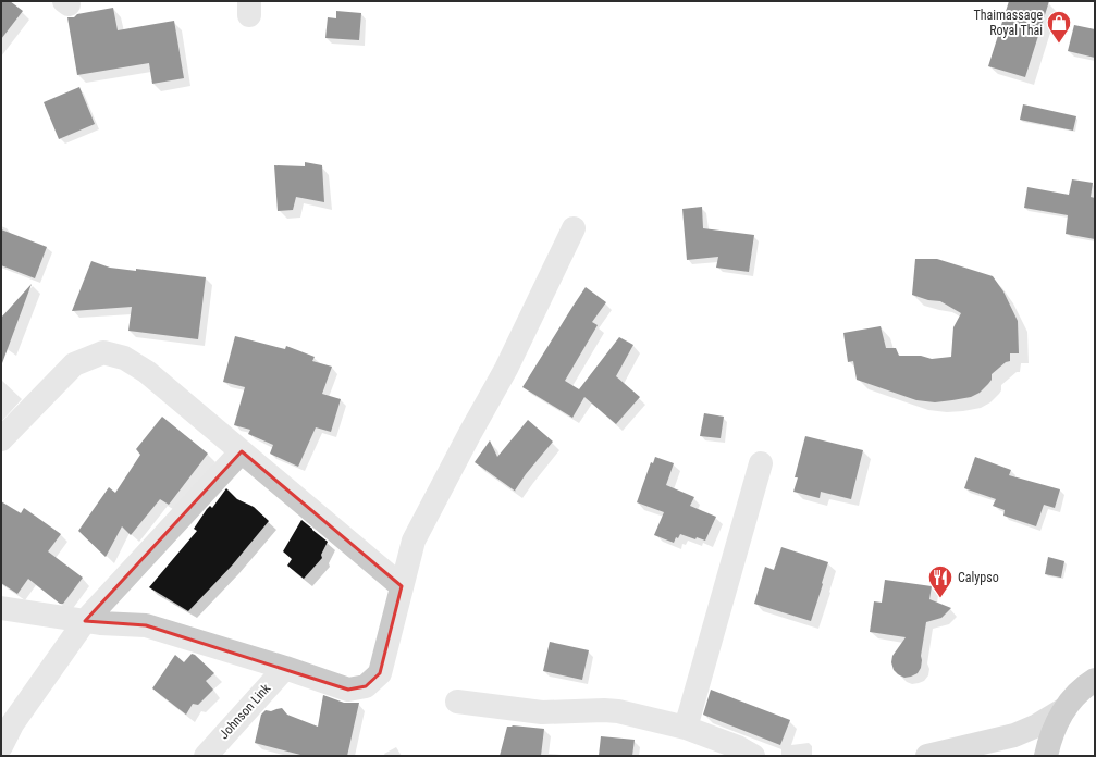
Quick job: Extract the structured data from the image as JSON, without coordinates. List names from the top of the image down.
{
  "streets": {
    "street": ["Johnson Link"]
  },
  "places": {
    "shop": ["Thaimassage Royal Thai"],
    "restaurant": ["Calypso"]
  }
}
